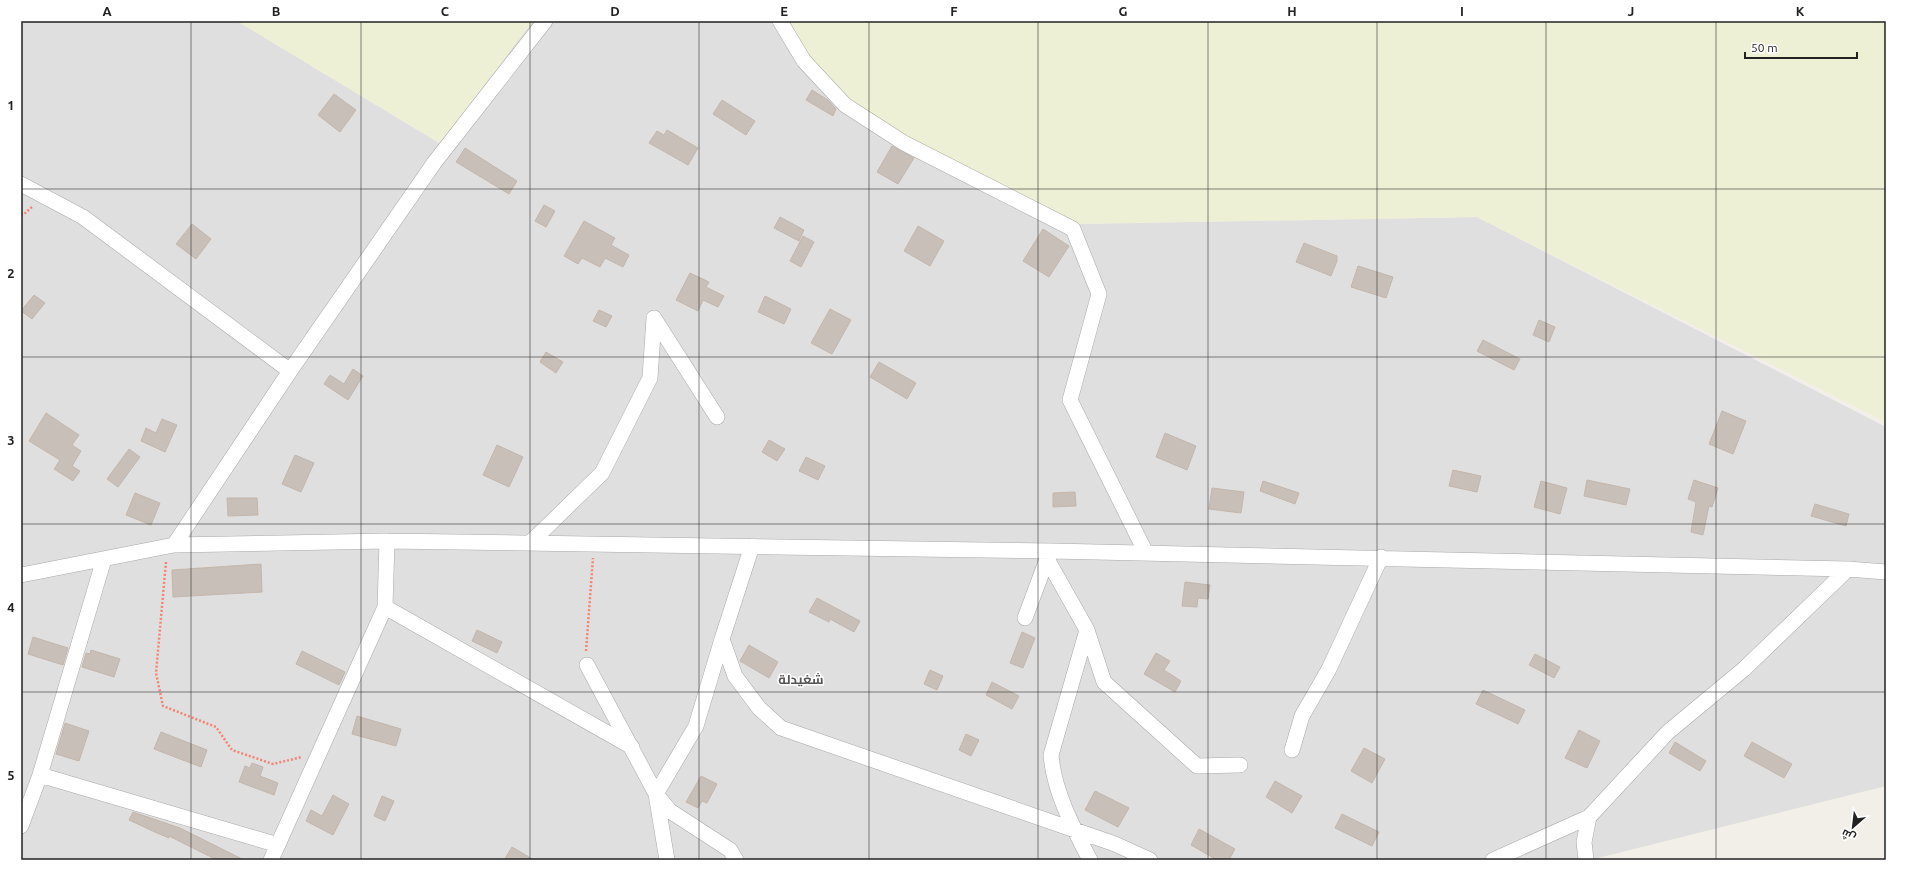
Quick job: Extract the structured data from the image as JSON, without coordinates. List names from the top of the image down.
{
  "districts": ["شغيدلة"],
  "scale_bar": "50 m",
  "north": "bottom left",
  "grid": {
    "columns": [
      "A",
      "B",
      "C",
      "D",
      "E",
      "F",
      "G",
      "H",
      "I",
      "J",
      "K"
    ],
    "rows": [
      "1",
      "2",
      "3",
      "4",
      "5"
    ]
  }
}
